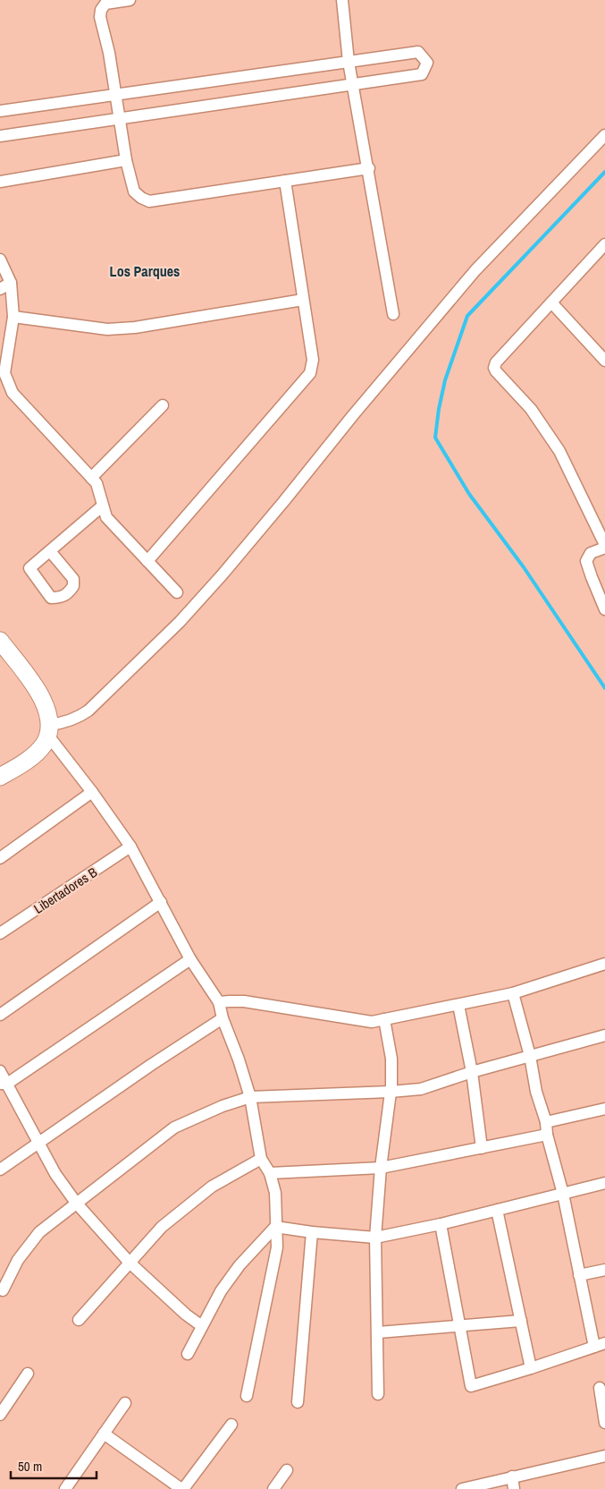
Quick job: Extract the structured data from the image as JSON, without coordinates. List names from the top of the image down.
{
  "streets": {
    "street": ["Libertadores B"]
  },
  "districts": ["Los Parques"],
  "scale_bar": "50 m"
}
